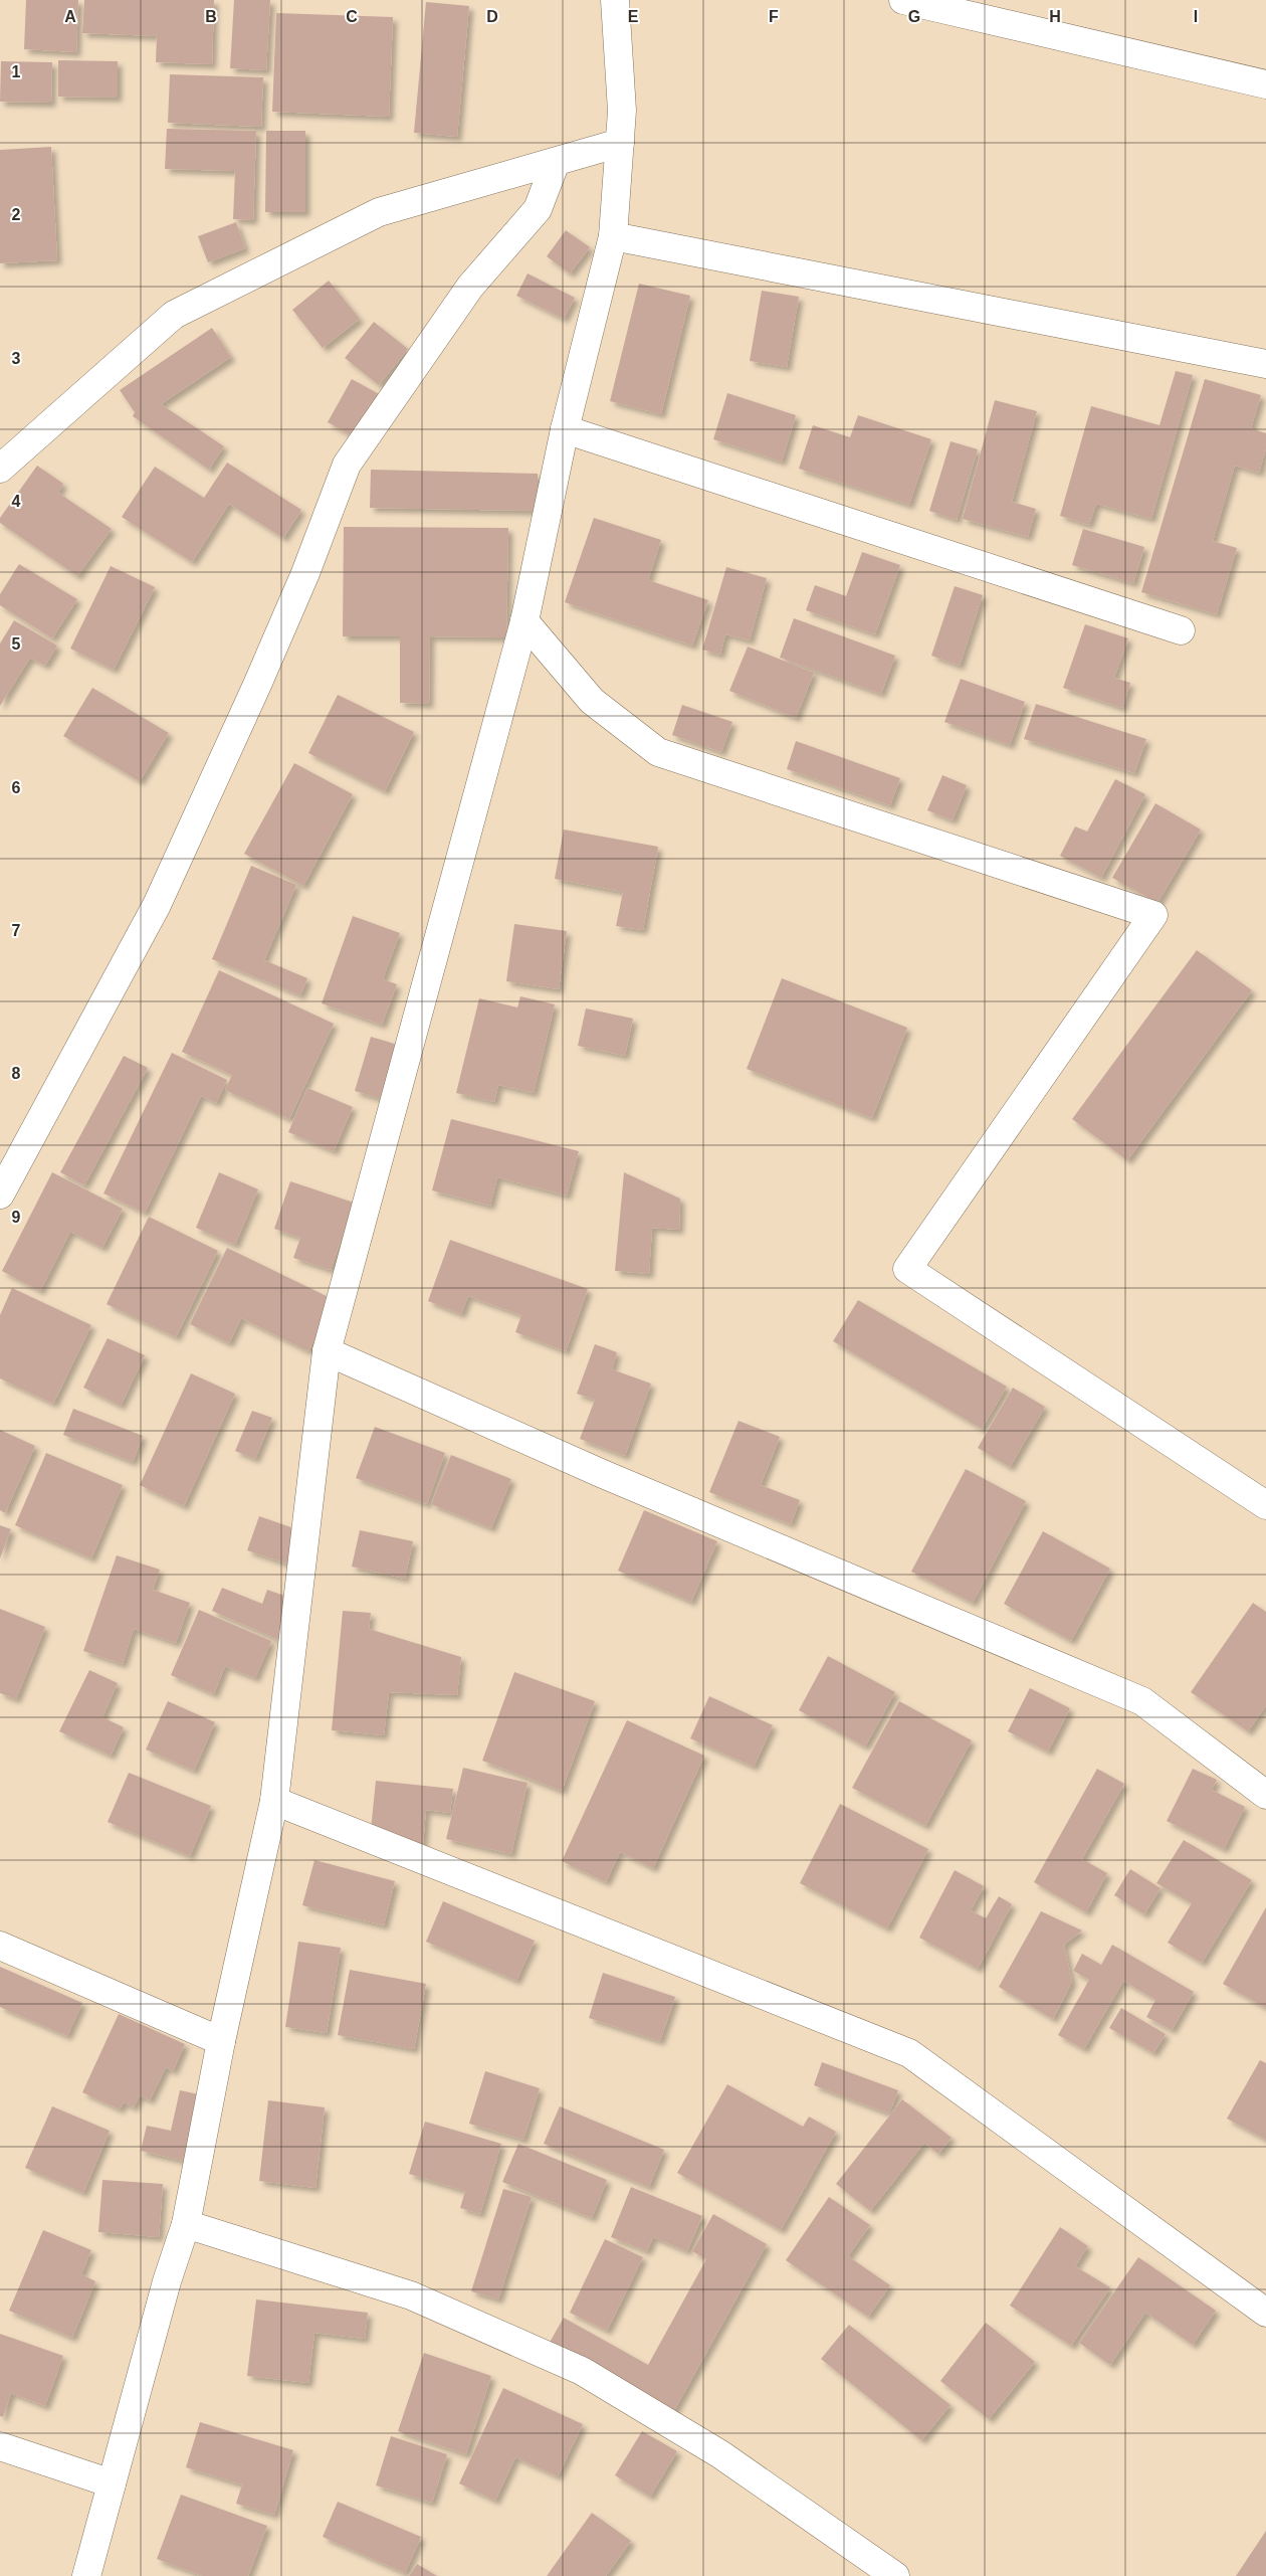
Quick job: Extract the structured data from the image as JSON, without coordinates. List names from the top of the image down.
{
  "grid": {
    "columns": [
      "A",
      "B",
      "C",
      "D",
      "E",
      "F",
      "G",
      "H",
      "I"
    ],
    "rows": [
      "1",
      "2",
      "3",
      "4",
      "5",
      "6",
      "7",
      "8",
      "9"
    ]
  }
}
